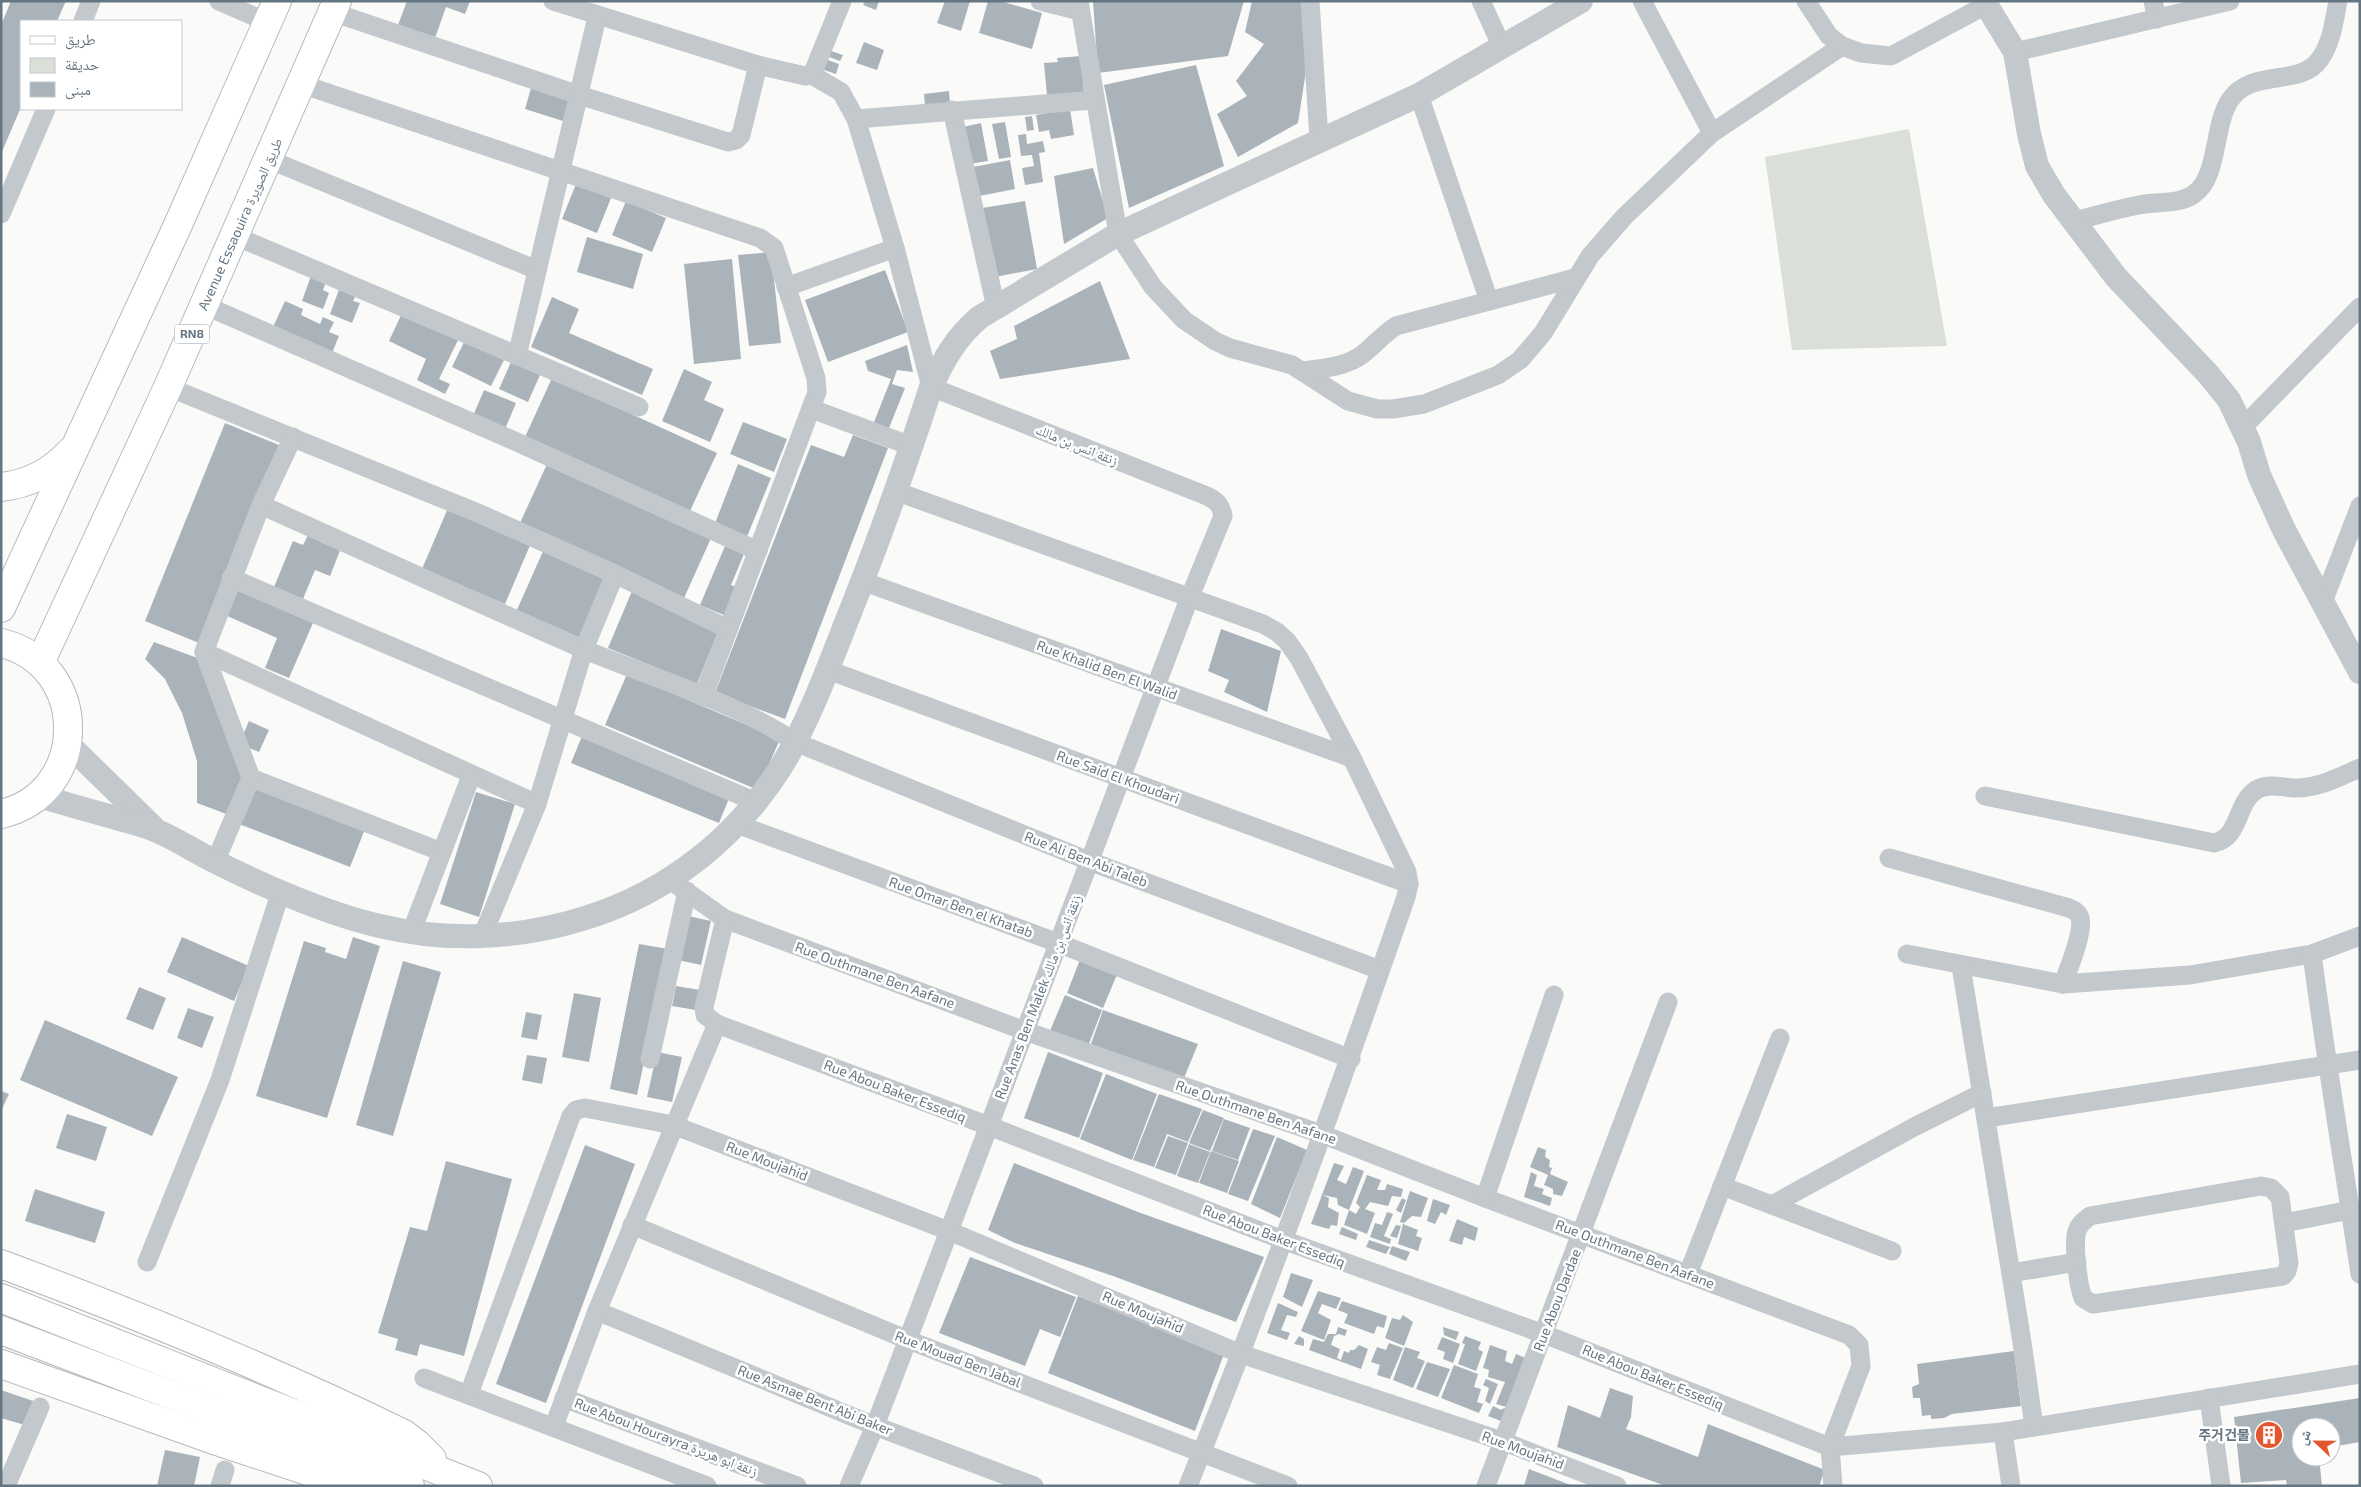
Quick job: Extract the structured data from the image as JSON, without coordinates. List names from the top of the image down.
{
  "streets": {
    "main road": ["Avenue Essaouira طريق الصويرة", "RN8"],
    "street": [
      "زنقة انس بن مالك",
      "Rue Khalid Ben El Walid",
      "Rue Said El Khoudari",
      "Rue Ali Ben Abi Taleb",
      "Rue Omar Ben el Khatab",
      "Rue Outhmane Ben Aafane",
      "Rue Anas Ben Malek زنقة انس بن مالك",
      "Rue Abou Baker Essediq",
      "Rue Moujahid",
      "Rue Abou Dardae",
      "Rue Mouad Ben Jabal",
      "Rue Asmae Bent Abi Baker",
      "Rue Abou Hourayra زنقة ابو هريرة"
    ]
  },
  "crossings": [
    ["زنقة انس بن مالك", "Rue Anas Ben Malek زنقة انس بن مالك"],
    ["Rue Khalid Ben El Walid", "Rue Anas Ben Malek زنقة انس بن مالك"],
    ["Rue Said El Khoudari", "Rue Anas Ben Malek زنقة انس بن مالك"],
    ["Rue Ali Ben Abi Taleb", "Rue Anas Ben Malek زنقة انس بن مالك"],
    ["Rue Omar Ben el Khatab", "Rue Anas Ben Malek زنقة انس بن مالك"],
    ["Rue Outhmane Ben Aafane", "Rue Anas Ben Malek زنقة انس بن مالك"],
    ["Rue Outhmane Ben Aafane", "Rue Abou Baker Essediq"],
    ["Rue Outhmane Ben Aafane", "Rue Abou Dardae"],
    ["Rue Anas Ben Malek زنقة انس بن مالك", "Rue Abou Baker Essediq"],
    ["Rue Anas Ben Malek زنقة انس بن مالك", "Rue Moujahid"],
    ["Rue Anas Ben Malek زنقة انس بن مالك", "Rue Mouad Ben Jabal"],
    ["Rue Anas Ben Malek زنقة انس بن مالك", "Rue Asmae Bent Abi Baker"],
    ["Rue Abou Baker Essediq", "Rue Abou Dardae"],
    ["Rue Moujahid", "Rue Abou Dardae"]
  ],
  "places": {
    "building": ["주거건물"]
  },
  "legend": ["طريق", "حديقة", "مبنى"],
  "north": "left"
}
